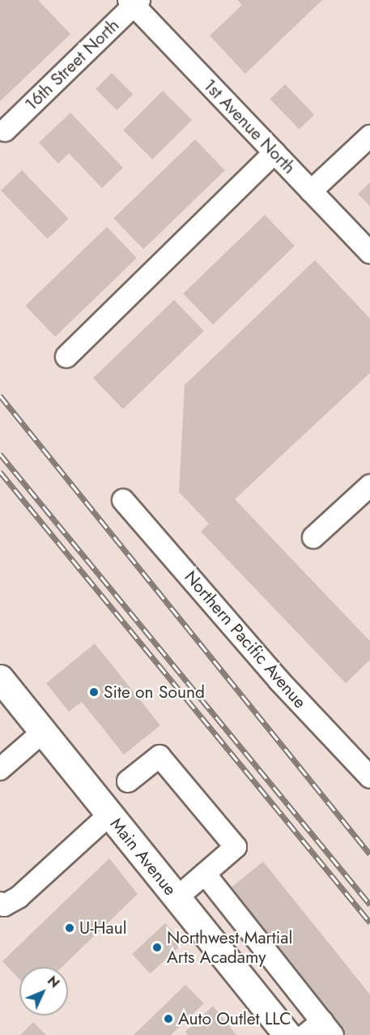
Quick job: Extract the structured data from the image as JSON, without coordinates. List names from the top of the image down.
{
  "streets": {
    "main road": ["Main Avenue"],
    "street": ["16th Street North", "1st Avenue North", "Northern Pacific Avenue"]
  },
  "crossings": [
    ["16th Street North", "1st Avenue North"]
  ],
  "places": [
    "Site on Sound",
    "U-Haul",
    "Northwest Martial Arts Acadamy",
    "Auto Outlet LLC"
  ],
  "north": "top right"
}
